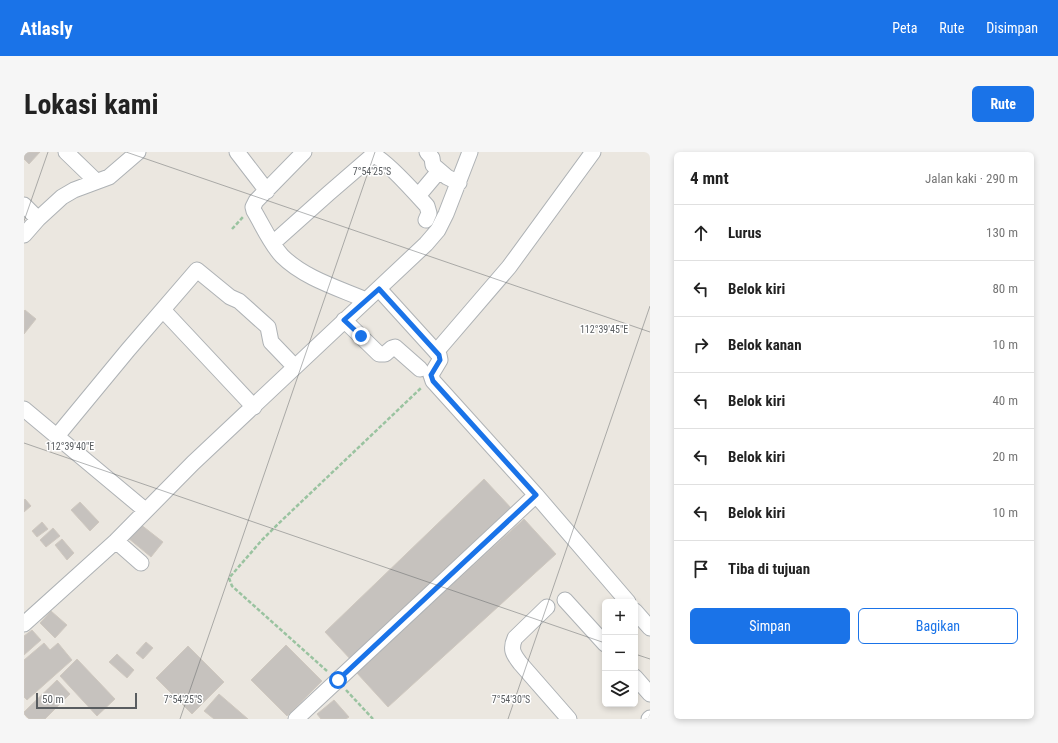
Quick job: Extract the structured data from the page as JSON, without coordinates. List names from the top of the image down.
{
  "scale_bar": "50 m",
  "page": {
    "header": "Atlasly",
    "nav": ["Peta", "Rute", "Disimpan"],
    "buttons": [
      "Rute",
      ["Simpan", "Bagikan"]
    ],
    "title": "Lokasi kami",
    "heading": ["4 mnt", "Jalan kaki · 290 m"],
    "list": [
      ["Lurus", "130 m"],
      ["Belok kiri", "80 m"],
      ["Belok kanan", "10 m"],
      ["Belok kiri", "40 m"],
      ["Belok kiri", "20 m"],
      ["Belok kiri", "10 m"],
      "Tiba di tujuan"
    ],
    "map_buttons": ["+", "−"],
    "scale": "50 m"
  },
  "coordinates": [
    "7°54'25\"S",
    "112°39'45\"E",
    "112°39'40\"E",
    "7°54'30\"S"
  ]
}
